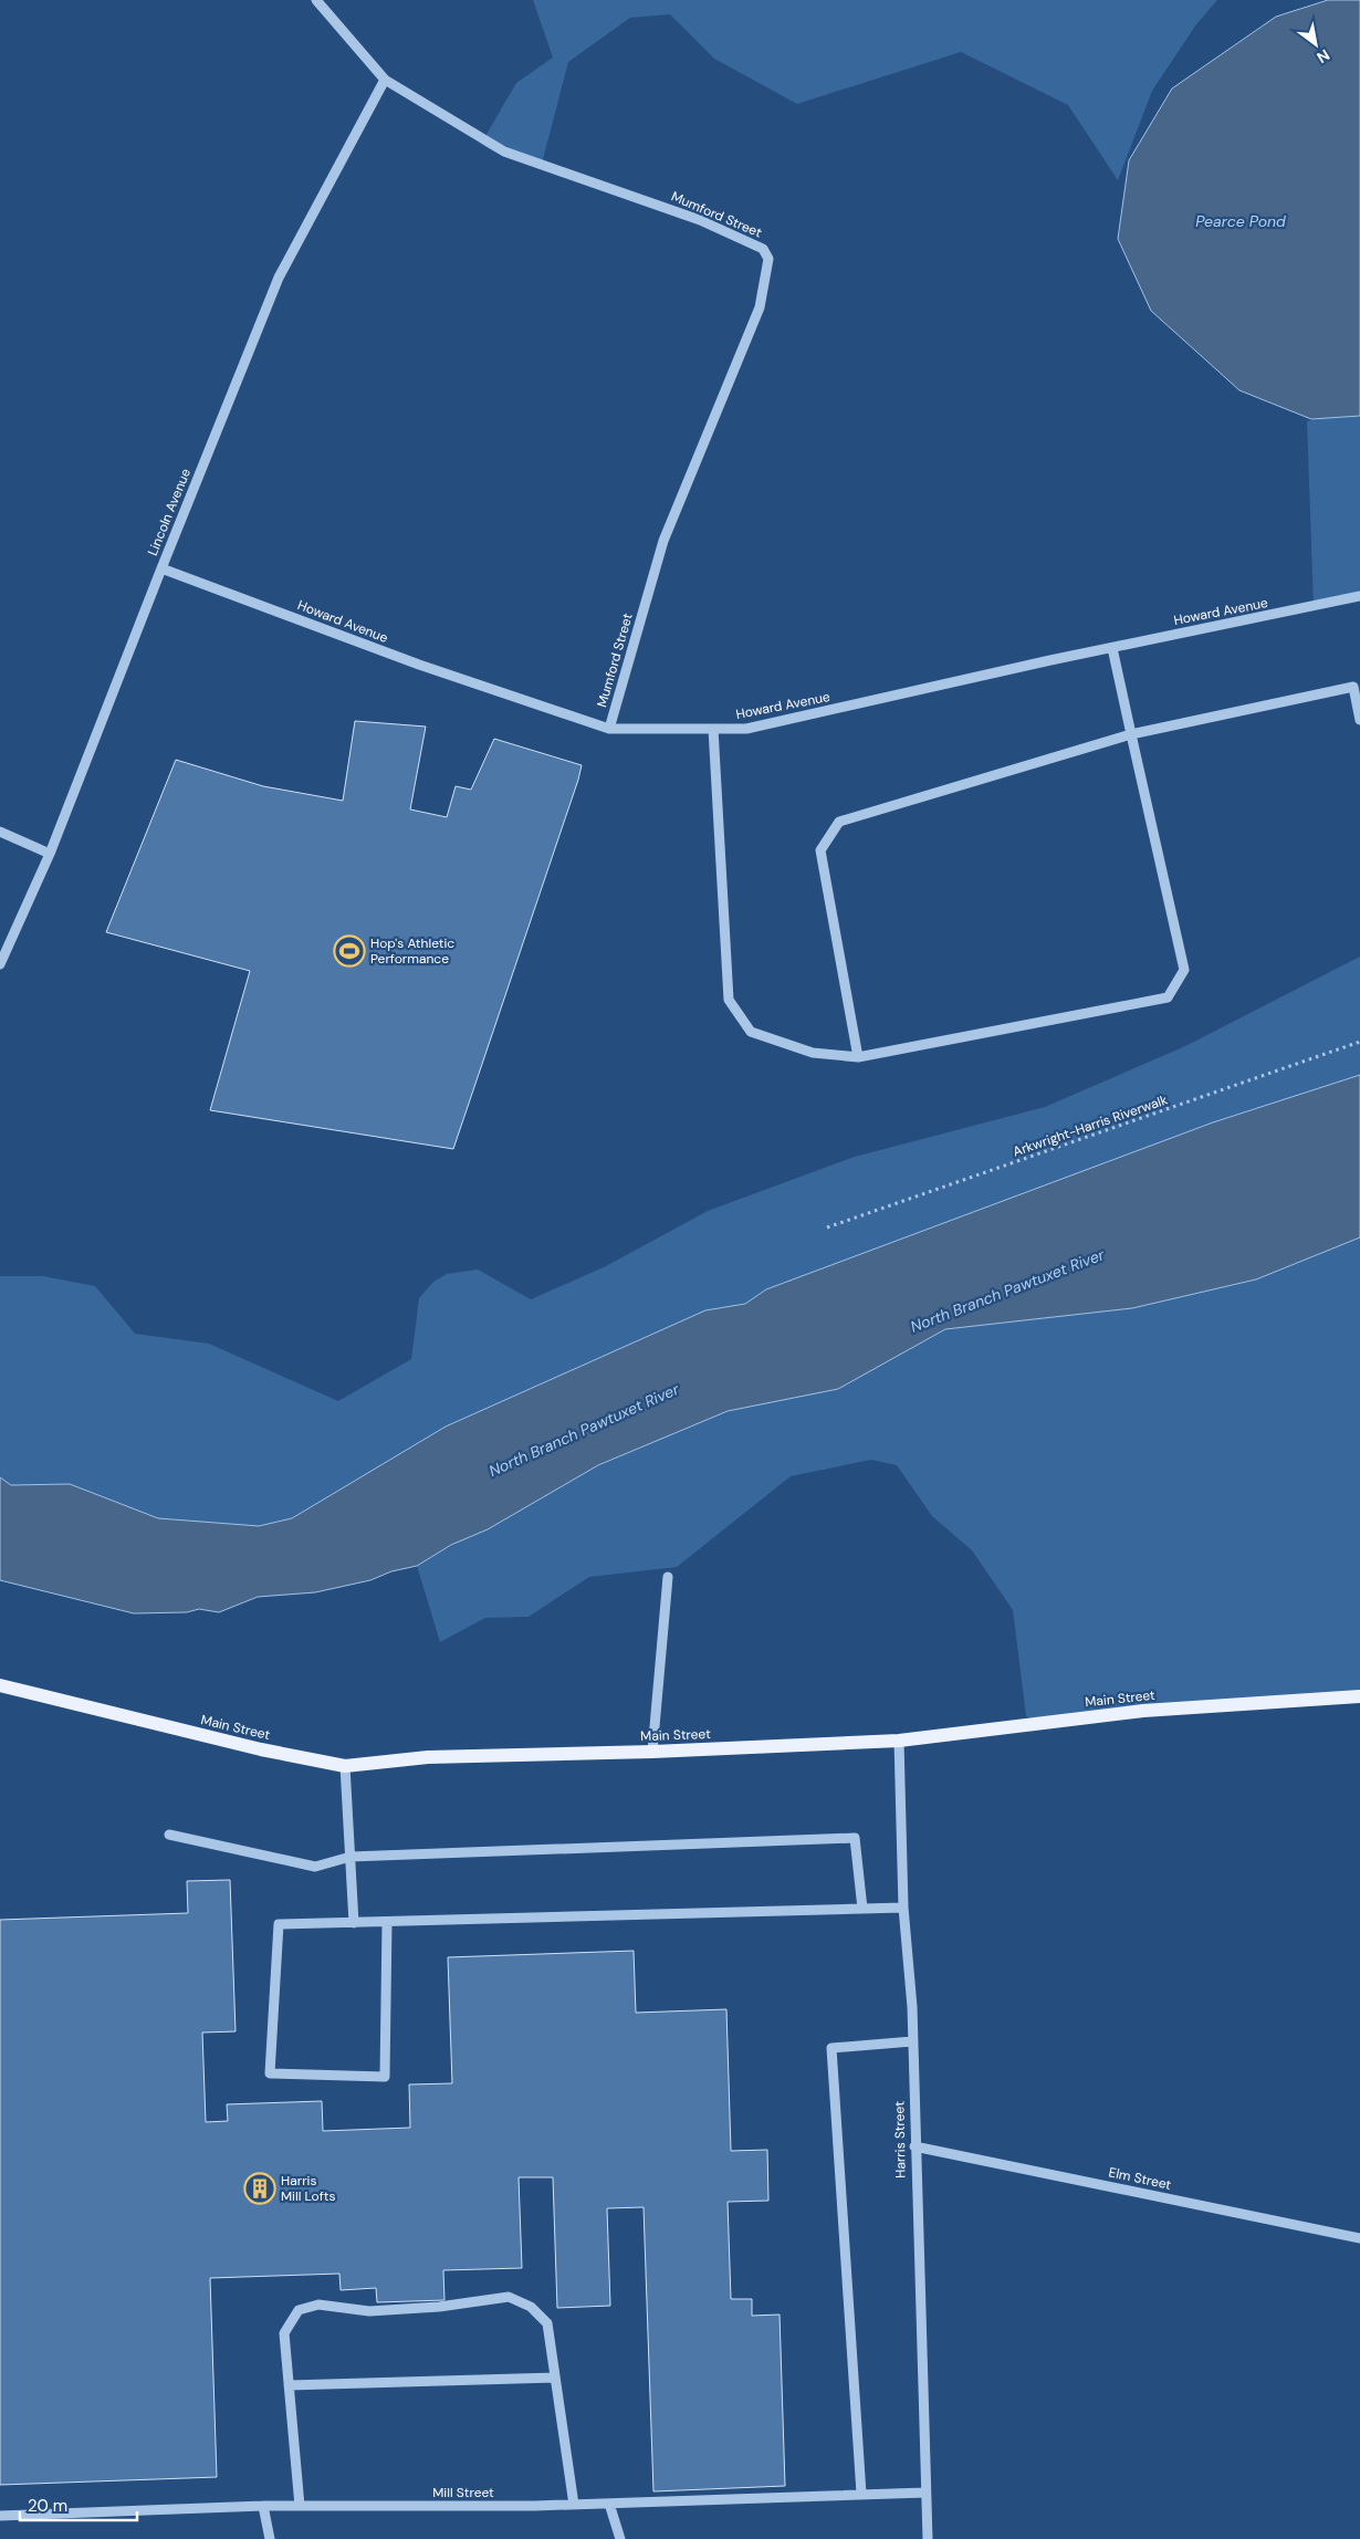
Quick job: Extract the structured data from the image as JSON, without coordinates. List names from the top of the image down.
{
  "streets": {
    "main road": ["Main Street"],
    "street": [
      "Mumford Street",
      "Lincoln Avenue",
      "Howard Avenue",
      "Harris Street",
      "Elm Street",
      "Mill Street"
    ],
    "path": ["Arkwright-Harris Riverwalk"]
  },
  "crossings": [
    ["Mumford Street", "Lincoln Avenue"],
    ["Mumford Street", "Howard Avenue"],
    ["Lincoln Avenue", "Howard Avenue"],
    ["Main Street", "Harris Street"],
    ["Harris Street", "Elm Street"],
    ["Harris Street", "Mill Street"]
  ],
  "water": ["Pearce Pond", "North Branch Pawtuxet River"],
  "places": {
    "sports": ["Hop's Athletic Performance"],
    "building": ["Harris Mill Lofts"]
  },
  "scale_bar": "20 m",
  "north": "bottom right"
}
